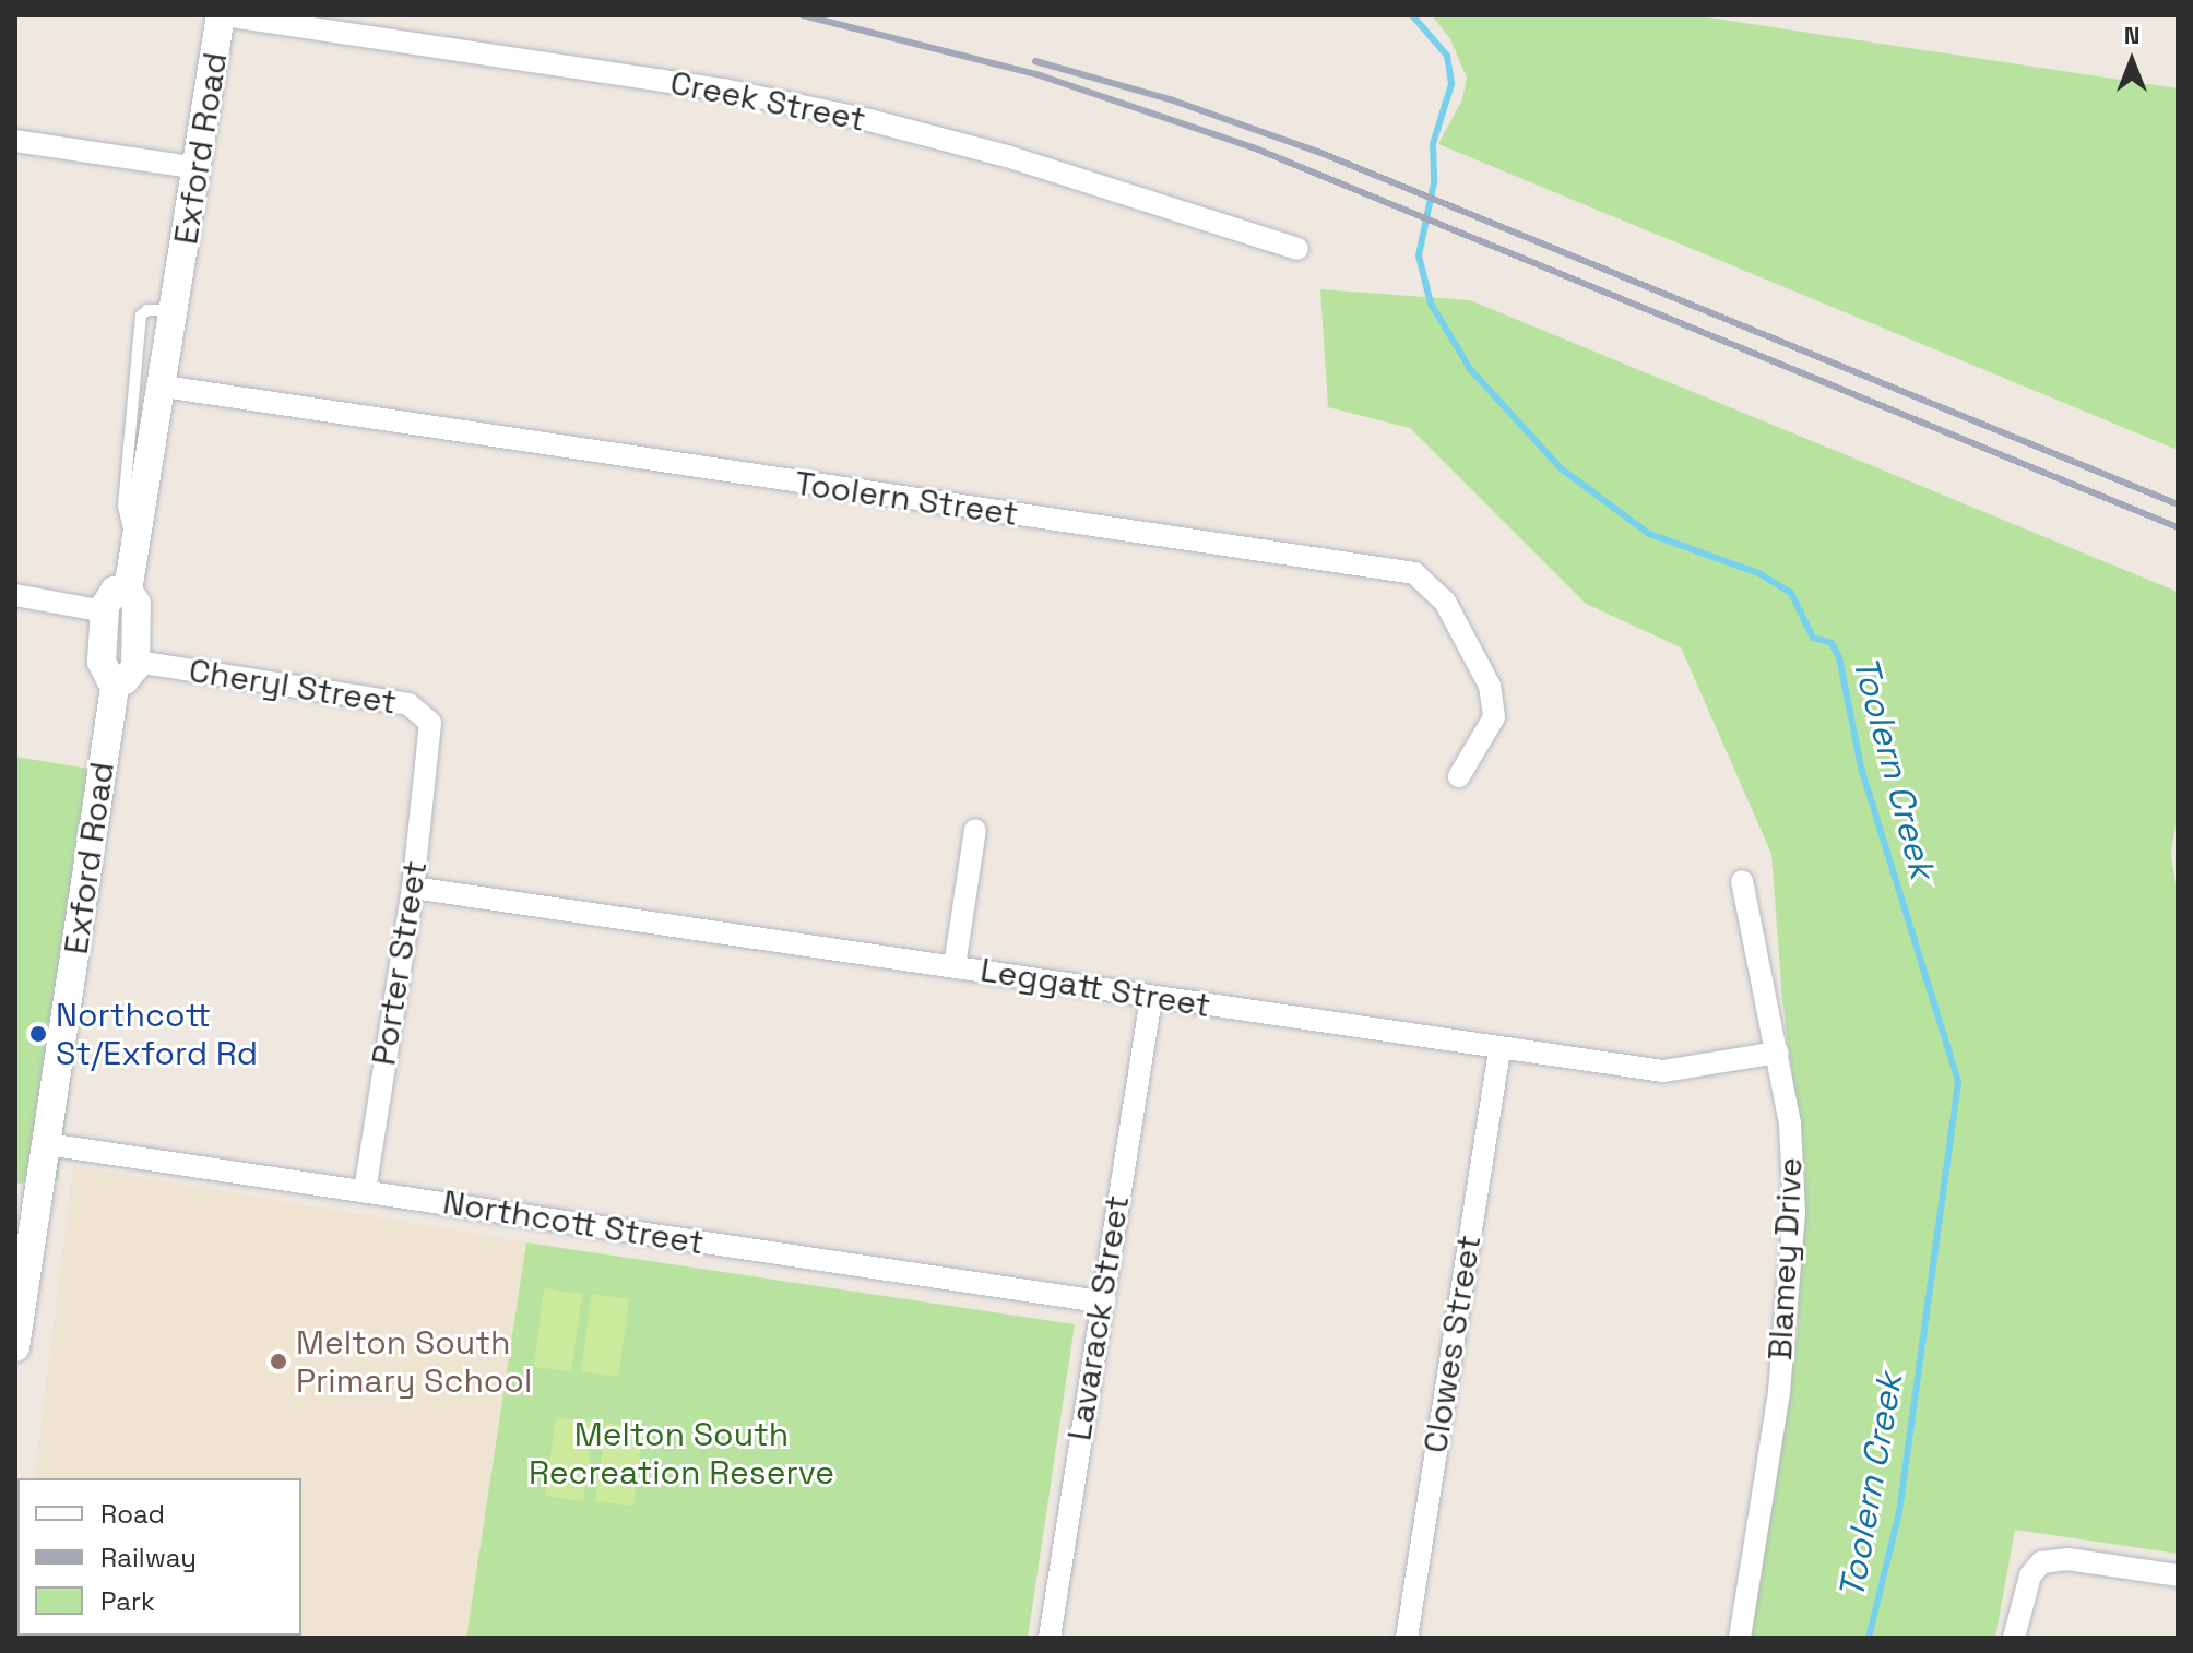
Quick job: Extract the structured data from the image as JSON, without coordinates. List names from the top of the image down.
{
  "streets": {
    "street": [
      "Creek Street",
      "Exford Road",
      "Toolern Street",
      "Cheryl Street",
      "Porter Street",
      "Leggatt Street",
      "Northcott Street",
      "Blamey Drive",
      "Lavarack Street",
      "Clowes Street"
    ]
  },
  "crossings": [
    ["Creek Street", "Exford Road"],
    ["Exford Road", "Toolern Street"],
    ["Exford Road", "Cheryl Street"],
    ["Exford Road", "Northcott Street"],
    ["Cheryl Street", "Porter Street"],
    ["Porter Street", "Leggatt Street"],
    ["Porter Street", "Northcott Street"],
    ["Leggatt Street", "Blamey Drive"],
    ["Leggatt Street", "Lavarack Street"],
    ["Leggatt Street", "Clowes Street"],
    ["Northcott Street", "Lavarack Street"]
  ],
  "water": ["Toolern Creek"],
  "parks": ["Melton South Recreation Reserve"],
  "places": ["Northcott St/Exford Rd", "Melton South Primary School"],
  "legend": ["Road", "Railway", "Park"],
  "north": "top"
}
